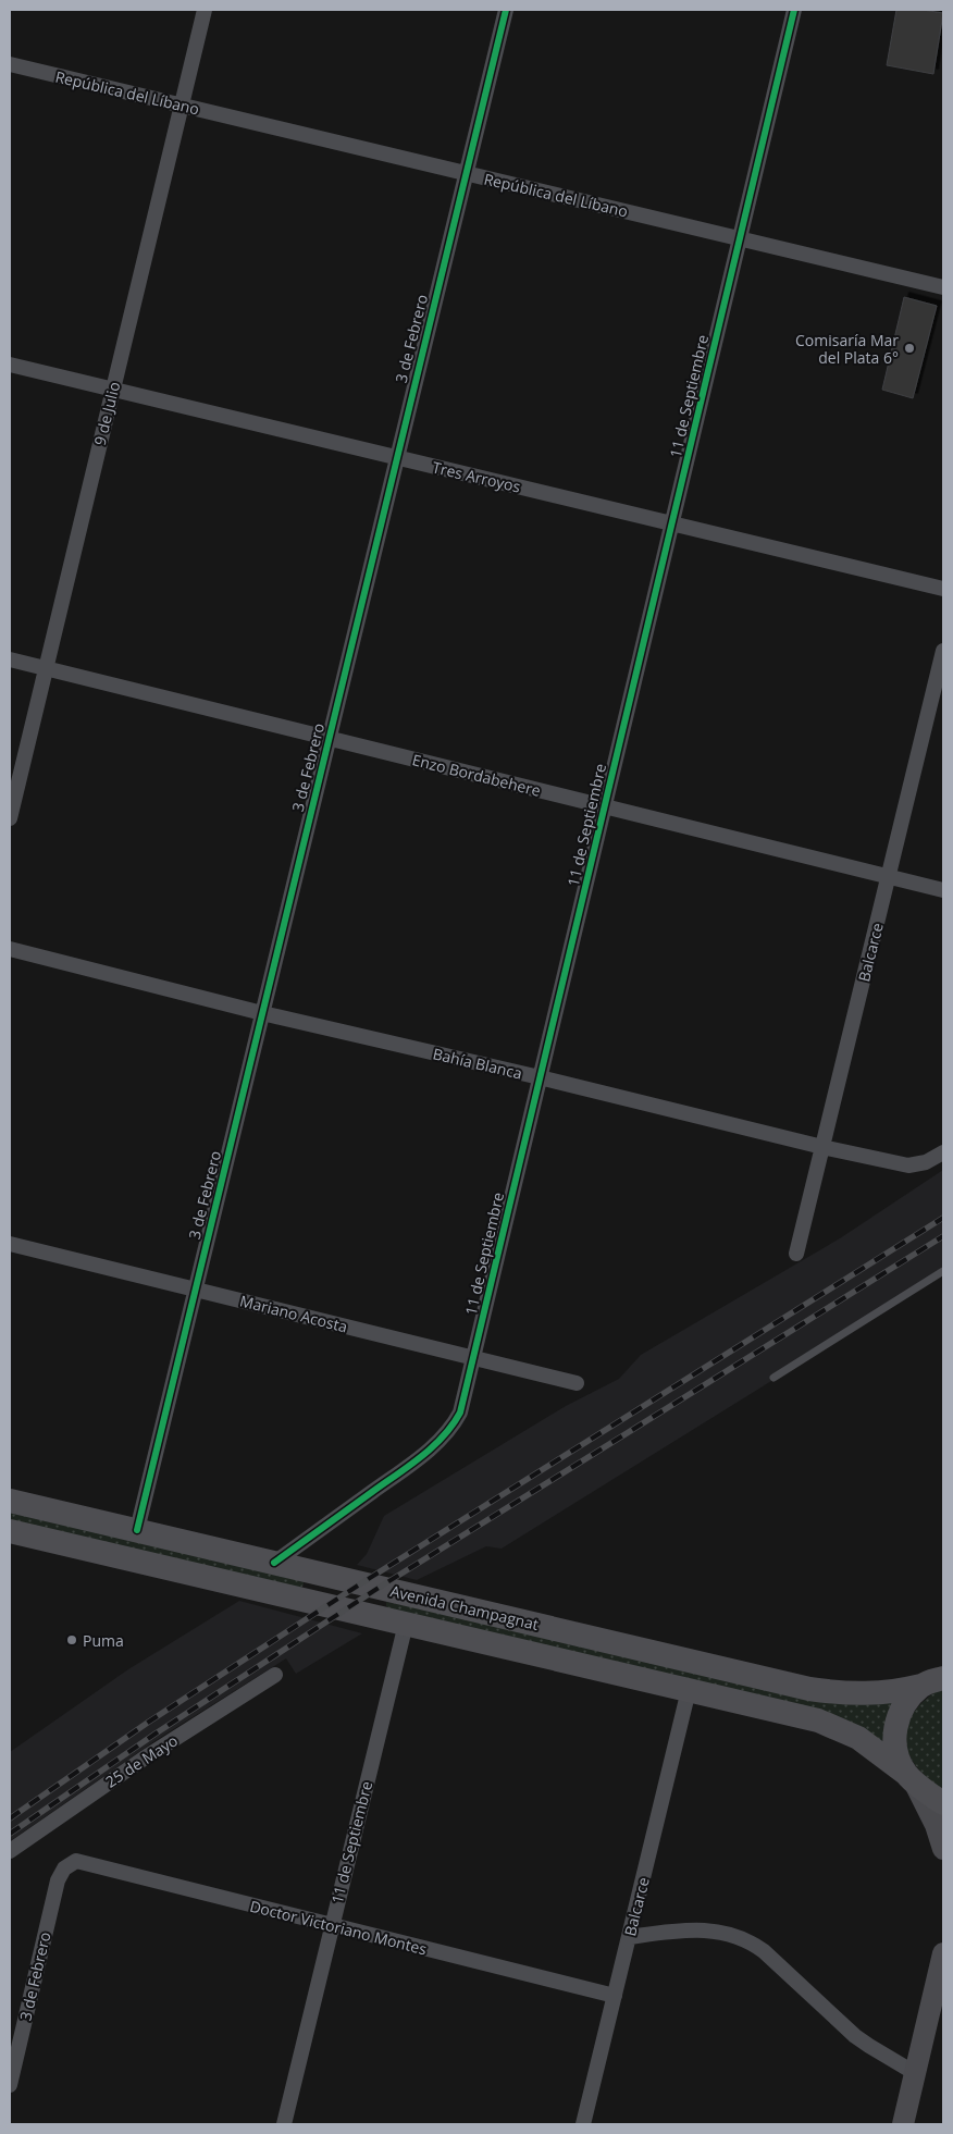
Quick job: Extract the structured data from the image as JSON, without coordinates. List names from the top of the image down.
{
  "streets": {
    "highway": ["Avenida Champagnat"],
    "street": [
      "República del Líbano",
      "3 de Febrero",
      "11 de Septiembre",
      "9 de Julio",
      "Tres Arroyos",
      "Enzo Bordabehere",
      "Balcarce",
      "Bahía Blanca",
      "Mariano Acosta",
      "25 de Mayo",
      "Doctor Victoriano Montes"
    ]
  },
  "crossings": [
    ["República del Líbano", "3 de Febrero"],
    ["República del Líbano", "11 de Septiembre"],
    ["República del Líbano", "9 de Julio"],
    ["3 de Febrero", "Tres Arroyos"],
    ["3 de Febrero", "Enzo Bordabehere"],
    ["3 de Febrero", "Bahía Blanca"],
    ["3 de Febrero", "Mariano Acosta"],
    ["3 de Febrero", "Avenida Champagnat"],
    ["3 de Febrero", "Doctor Victoriano Montes"],
    ["11 de Septiembre", "Tres Arroyos"],
    ["11 de Septiembre", "Enzo Bordabehere"],
    ["11 de Septiembre", "Bahía Blanca"],
    ["11 de Septiembre", "Mariano Acosta"],
    ["11 de Septiembre", "Avenida Champagnat"],
    ["11 de Septiembre", "Doctor Victoriano Montes"],
    ["9 de Julio", "Tres Arroyos"],
    ["9 de Julio", "Enzo Bordabehere"],
    ["Enzo Bordabehere", "Balcarce"],
    ["Balcarce", "Bahía Blanca"],
    ["Balcarce", "Avenida Champagnat"],
    ["Balcarce", "Doctor Victoriano Montes"]
  ],
  "places": ["Comisaría Mar del Plata 6°", "Puma"]
}
